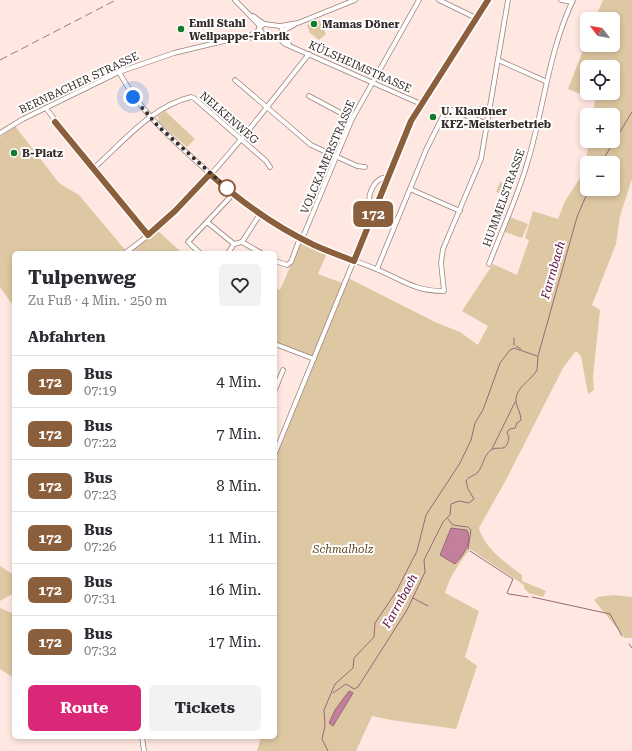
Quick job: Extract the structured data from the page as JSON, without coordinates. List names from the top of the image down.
{
  "streets": {
    "street": [
      "KÜLSHEIMSTRASSE",
      "BERNBACHER STRASSE",
      "NELKENWEG",
      "VOLCKAMERSTRASSE",
      "HUMMELSTRASSE"
    ]
  },
  "crossings": [
    ["KÜLSHEIMSTRASSE", "VOLCKAMERSTRASSE"]
  ],
  "water": ["Farrnbach"],
  "parks": ["Schmalholz"],
  "places": [
    "Mamas Döner",
    "Emil Stahl Wellpappe-Fabrik",
    "U. Klaußner KFZ-Meisterbetrieb",
    "B-Platz"
  ],
  "lines": ["bus line 172"],
  "north": "top left",
  "page": {
    "on_map": "172",
    "map_buttons": ["+", "−"],
    "heading": [
      ["Tulpenweg", "Zu Fuß · 4 Min. · 250 m"],
      "Abfahrten"
    ],
    "list": [
      {
        "mark": "172",
        "name": "Bus",
        "note": "07:19",
        "value": "4 Min."
      },
      {
        "mark": "172",
        "name": "Bus",
        "note": "07:22",
        "value": "7 Min."
      },
      {
        "mark": "172",
        "name": "Bus",
        "note": "07:23",
        "value": "8 Min."
      },
      {
        "mark": "172",
        "name": "Bus",
        "note": "07:26",
        "value": "11 Min."
      },
      {
        "mark": "172",
        "name": "Bus",
        "note": "07:31",
        "value": "16 Min."
      },
      {
        "mark": "172",
        "name": "Bus",
        "note": "07:32",
        "value": "17 Min."
      }
    ],
    "buttons": ["Route", "Tickets"]
  }
}
